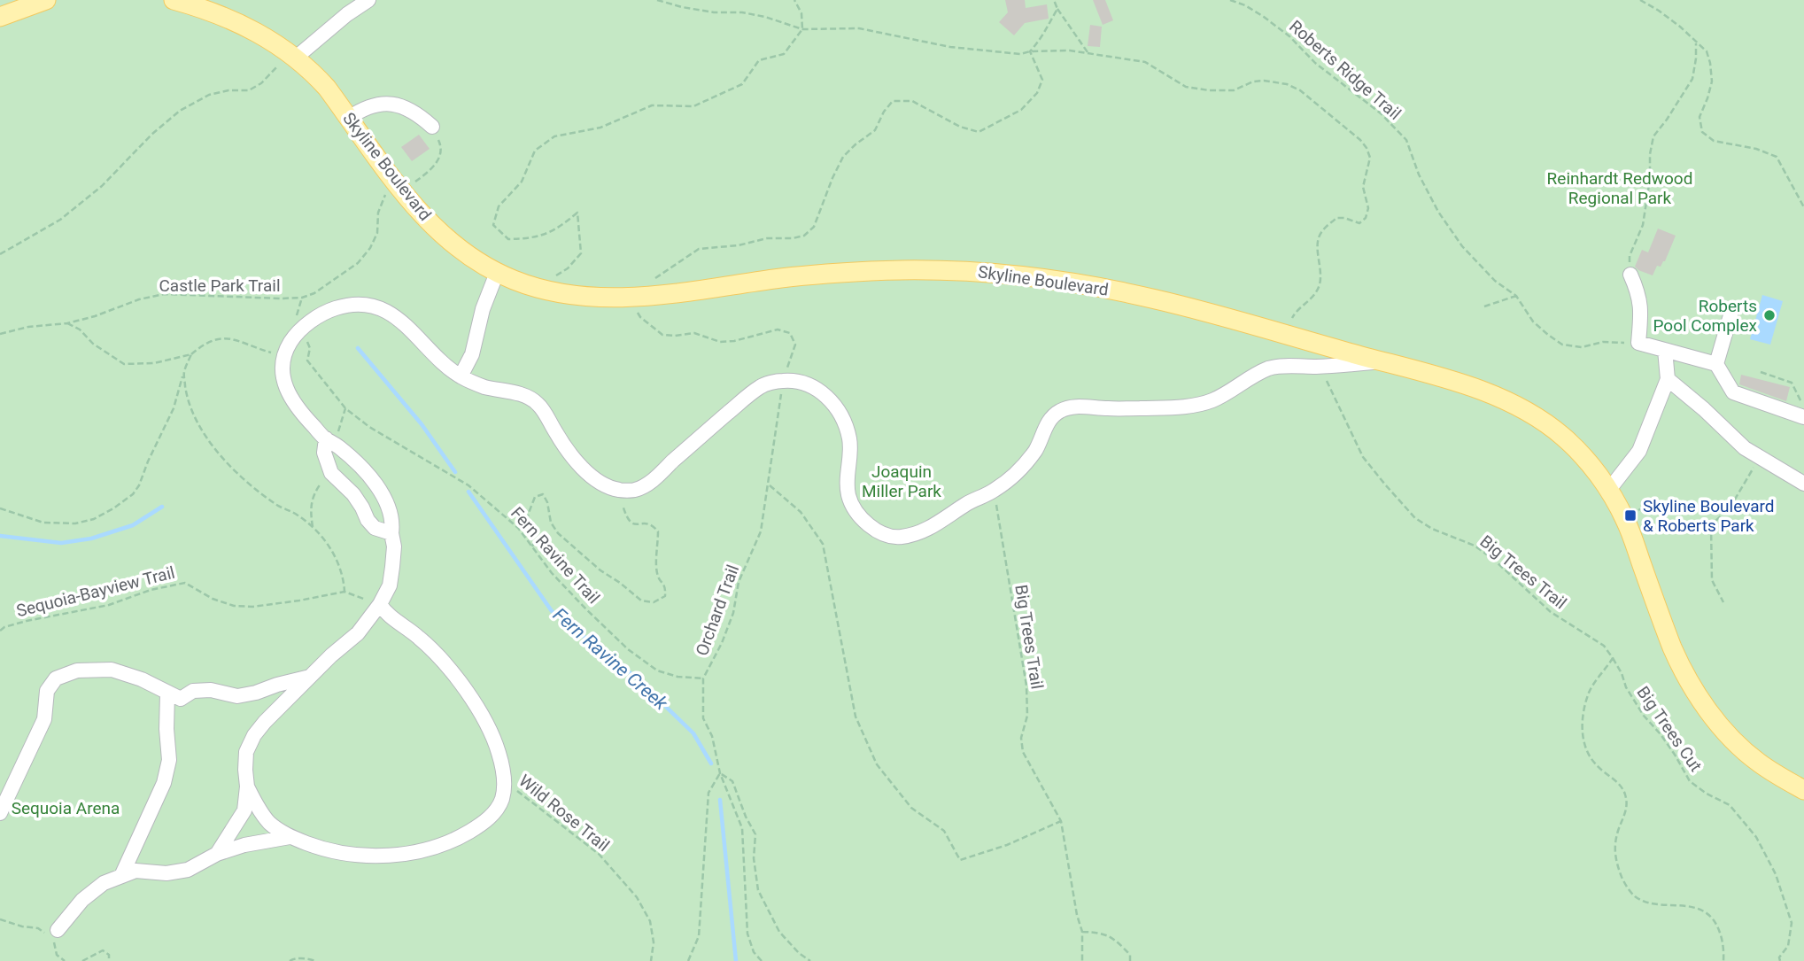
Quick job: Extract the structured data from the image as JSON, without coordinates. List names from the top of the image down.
{
  "streets": {
    "main road": ["Skyline Boulevard"],
    "path": [
      "Roberts Ridge Trail",
      "Castle Park Trail",
      "Fern Ravine Trail",
      "Big Trees Trail",
      "Sequoia-Bayview Trail",
      "Orchard Trail",
      "Big Trees Cut",
      "Wild Rose Trail"
    ]
  },
  "crossings": [
    ["Skyline Boulevard", "Orchard Trail"],
    ["Fern Ravine Trail", "Orchard Trail"],
    ["Big Trees Trail", "Big Trees Cut"]
  ],
  "water": ["Fern Ravine Creek"],
  "parks": ["Reinhardt Redwood Regional Park", "Joaquin Miller Park", "Sequoia Arena"],
  "places": {
    "other": ["Roberts Pool Complex"],
    "transit": ["Skyline Boulevard & Roberts Park"]
  }
}
